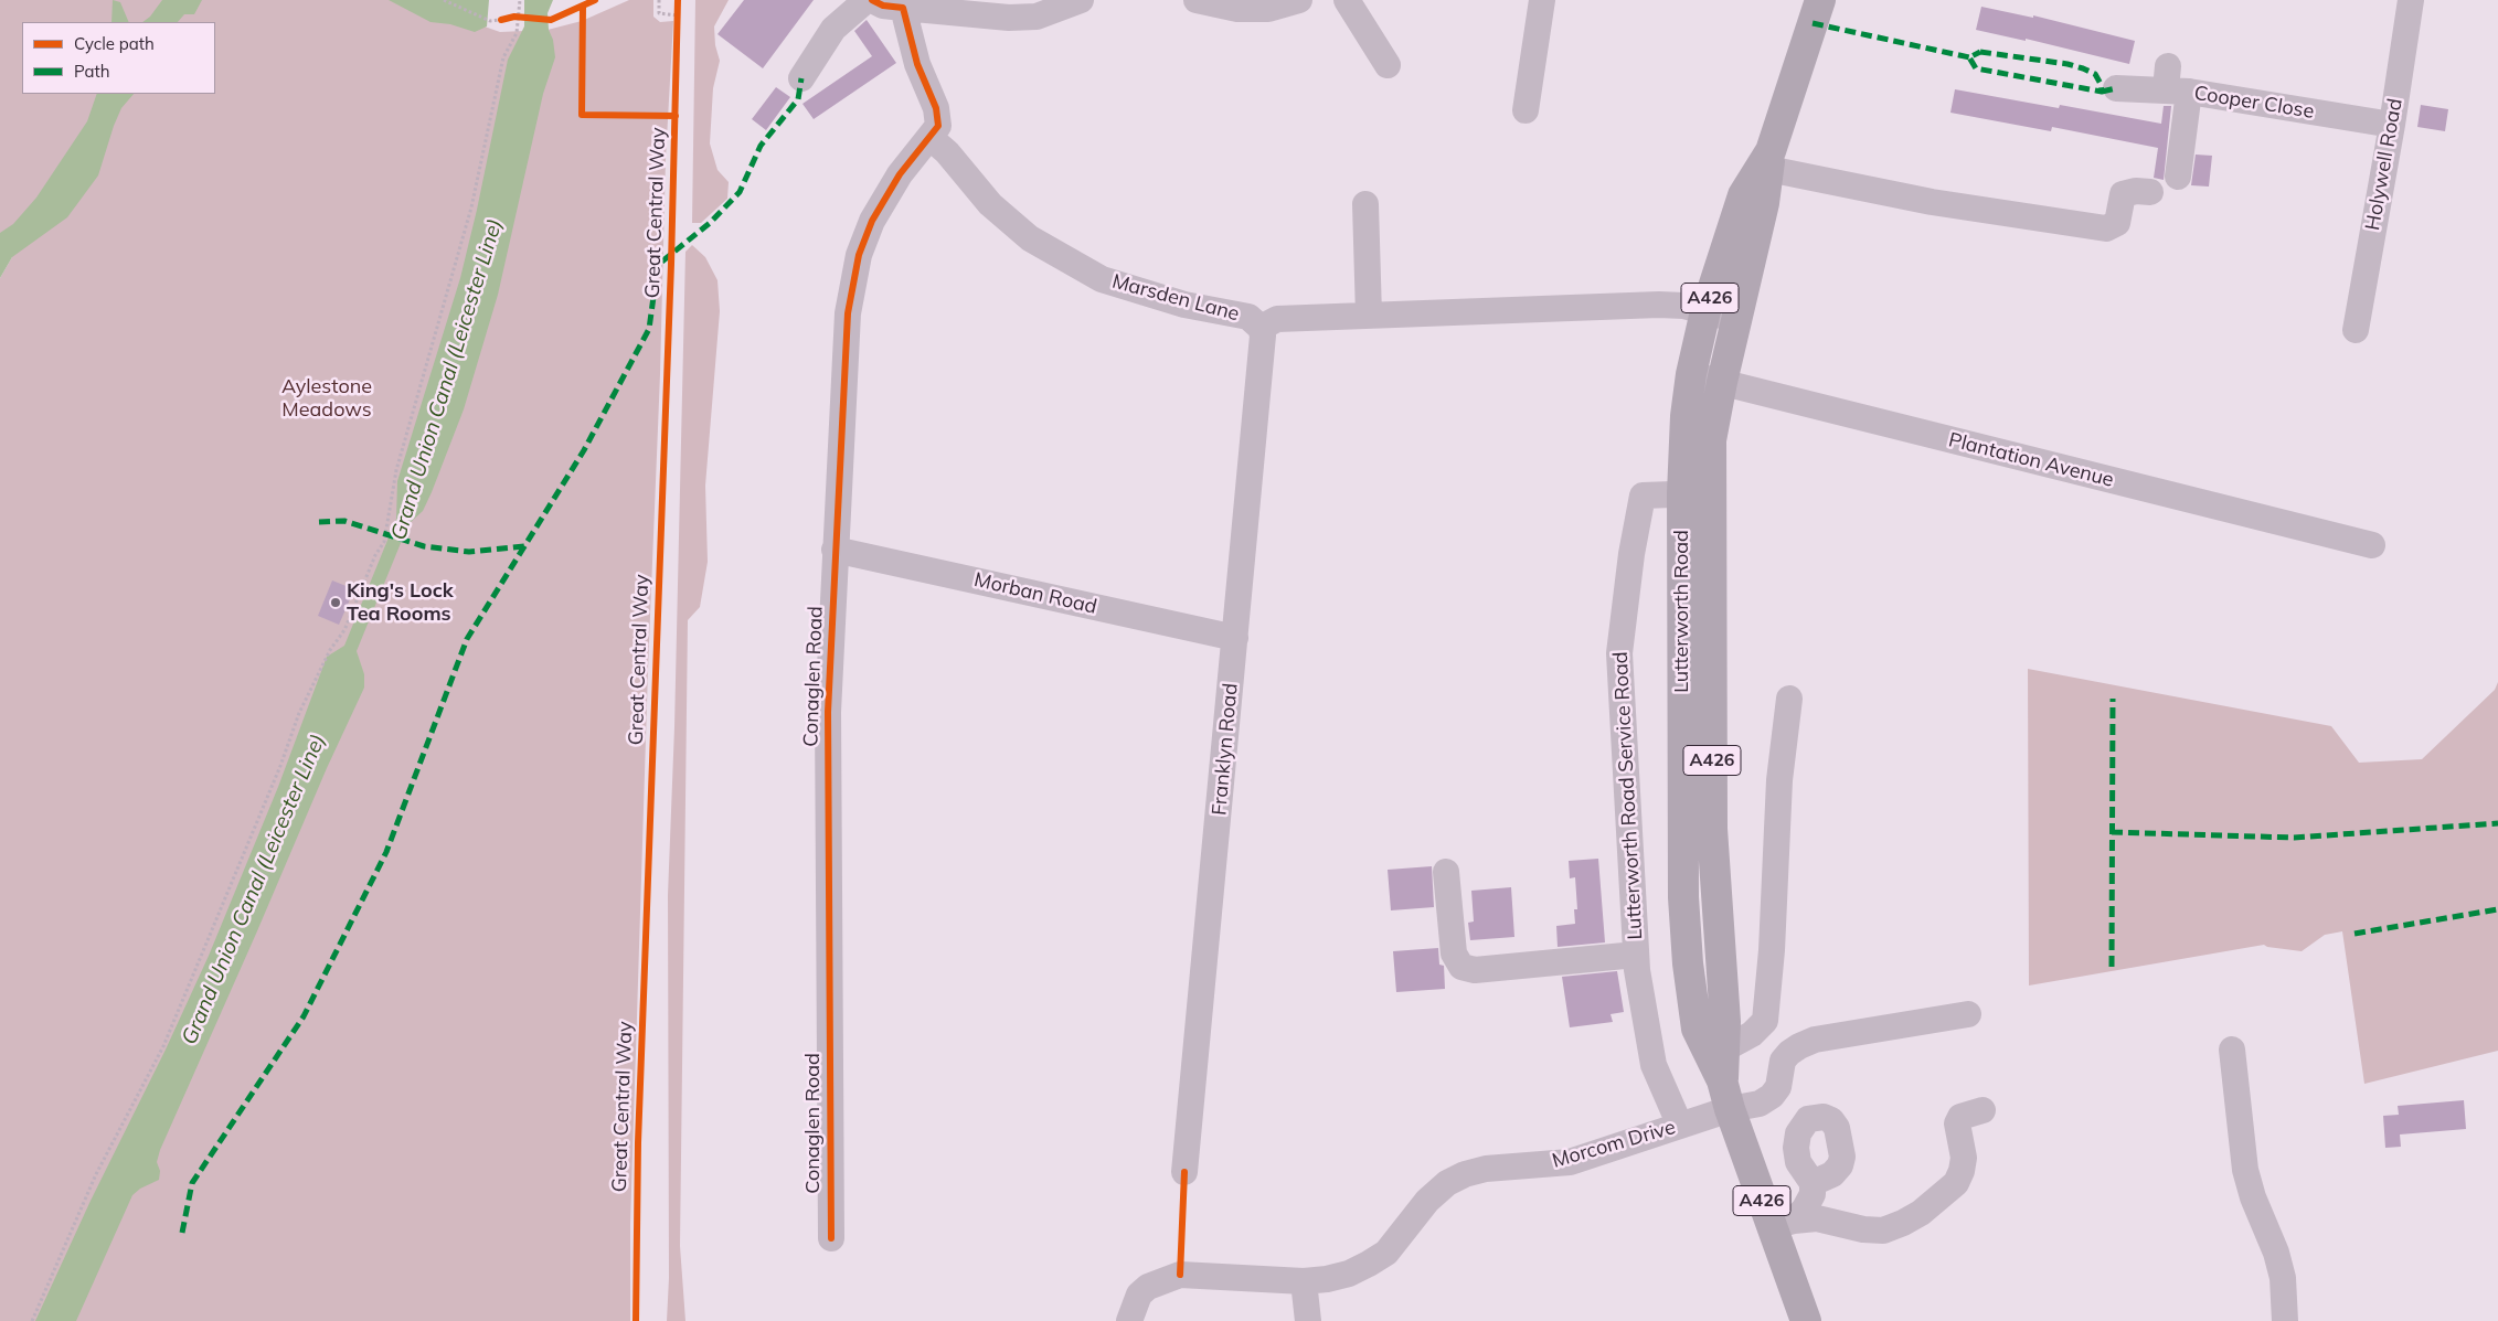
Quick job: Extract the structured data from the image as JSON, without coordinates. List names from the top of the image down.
{
  "streets": {
    "main road": ["A426", "Lutterworth Road"],
    "street": [
      "Cooper Close",
      "Holywell Road",
      "Marsden Lane",
      "Plantation Avenue",
      "Morban Road",
      "Conaglen Road",
      "Franklyn Road",
      "Lutterworth Road Service Road",
      "Morcom Drive"
    ],
    "cycle path": ["Great Central Way"]
  },
  "crossings": [
    ["Cooper Close", "Holywell Road"],
    ["Marsden Lane", "Lutterworth Road"],
    ["Marsden Lane", "Conaglen Road"],
    ["Marsden Lane", "Franklyn Road"],
    ["Plantation Avenue", "Lutterworth Road"],
    ["Morban Road", "Conaglen Road"],
    ["Morban Road", "Franklyn Road"],
    ["Lutterworth Road", "Lutterworth Road Service Road"],
    ["Lutterworth Road", "Morcom Drive"],
    ["Lutterworth Road Service Road", "Morcom Drive"]
  ],
  "water": ["Grand Union Canal (Leicester Line)"],
  "parks": ["Aylestone Meadows"],
  "places": ["King's Lock Tea Rooms"],
  "legend": ["Cycle path", "Path"]
}
